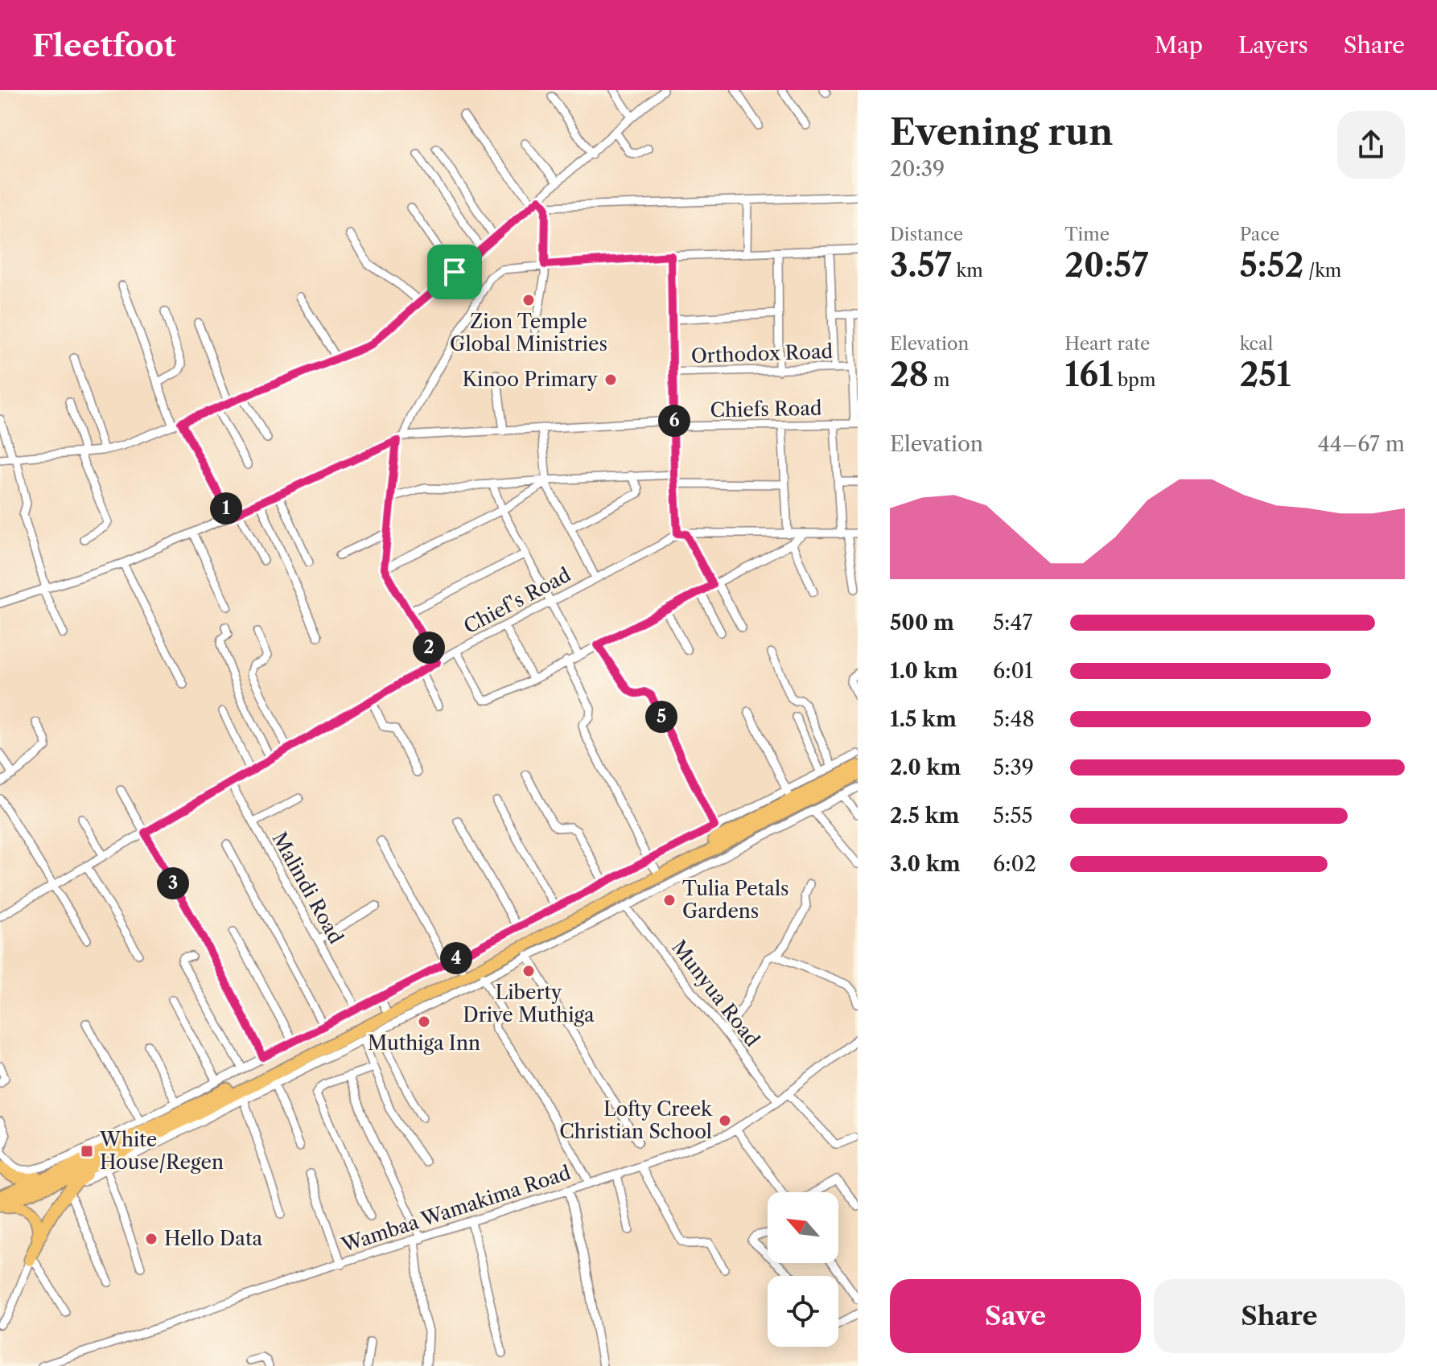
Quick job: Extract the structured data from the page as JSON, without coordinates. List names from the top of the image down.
{
  "streets": {
    "street": [
      "Orthodox Road",
      "Chiefs Road",
      "Chief's Road",
      "Malindi Road",
      "Munyua Road",
      "Wambaa Wamakima Road"
    ]
  },
  "crossings": [
    ["Chief's Road", "Malindi Road"],
    ["Munyua Road", "Wambaa Wamakima Road"]
  ],
  "places": {
    "other": [
      "Zion Temple Global Ministries",
      "Kinoo Primary",
      "Tulia Petals Gardens",
      "Liberty Drive Muthiga",
      "Muthiga Inn",
      "Lofty Creek Christian School",
      "Hello Data"
    ],
    "transit": ["White House/Regen"]
  },
  "north": "top left",
  "page": {
    "header": "Fleetfoot",
    "nav": ["Map", "Layers", "Share"],
    "heading": ["Evening run", "20:39"],
    "stats": [
      ["Distance", "3.57 km"],
      ["Time", "20:57"],
      ["Pace", "5:52 /km"],
      ["Elevation", "28 m"],
      ["Heart rate", "161 bpm"],
      ["kcal", "251"]
    ],
    "pins": [
      "6",
      "1",
      "2",
      "5",
      "3",
      "4"
    ],
    "chart": ["Elevation", "44–67 m"],
    "list": [
      {
        "name": "500 m",
        "note": "5:47"
      },
      {
        "name": "1.0 km",
        "note": "6:01"
      },
      {
        "name": "1.5 km",
        "note": "5:48"
      },
      {
        "name": "2.0 km",
        "note": "5:39"
      },
      {
        "name": "2.5 km",
        "note": "5:55"
      },
      {
        "name": "3.0 km",
        "note": "6:02"
      }
    ],
    "buttons": ["Save", "Share"]
  }
}
